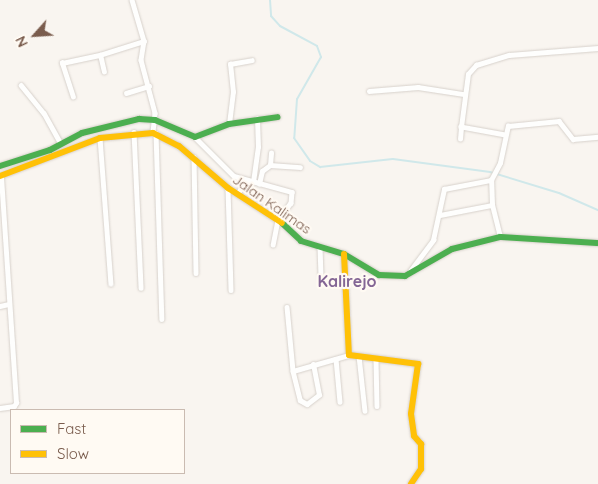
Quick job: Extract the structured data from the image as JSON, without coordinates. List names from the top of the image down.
{
  "streets": {
    "street": ["Jalan Kalimas"]
  },
  "districts": ["Kalirejo"],
  "legend": ["Fast", "Slow"],
  "north": "bottom left"
}
